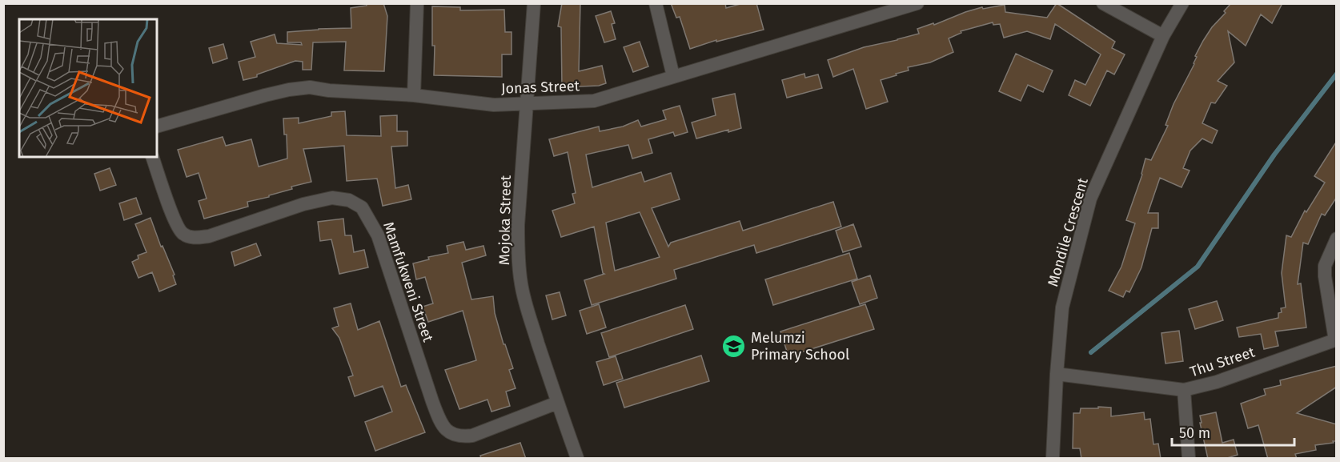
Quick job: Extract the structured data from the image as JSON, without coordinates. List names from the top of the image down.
{
  "streets": {
    "street": [
      "Jonas Street",
      "Mojoka Street",
      "Mondile Crescent",
      "Mamfukweni Street",
      "Thu Street"
    ]
  },
  "crossings": [
    ["Jonas Street", "Mojoka Street"],
    ["Mojoka Street", "Mamfukweni Street"],
    ["Mondile Crescent", "Thu Street"]
  ],
  "places": {
    "school or university": ["Melumzi Primary School"]
  },
  "scale_bar": "50 m"
}
